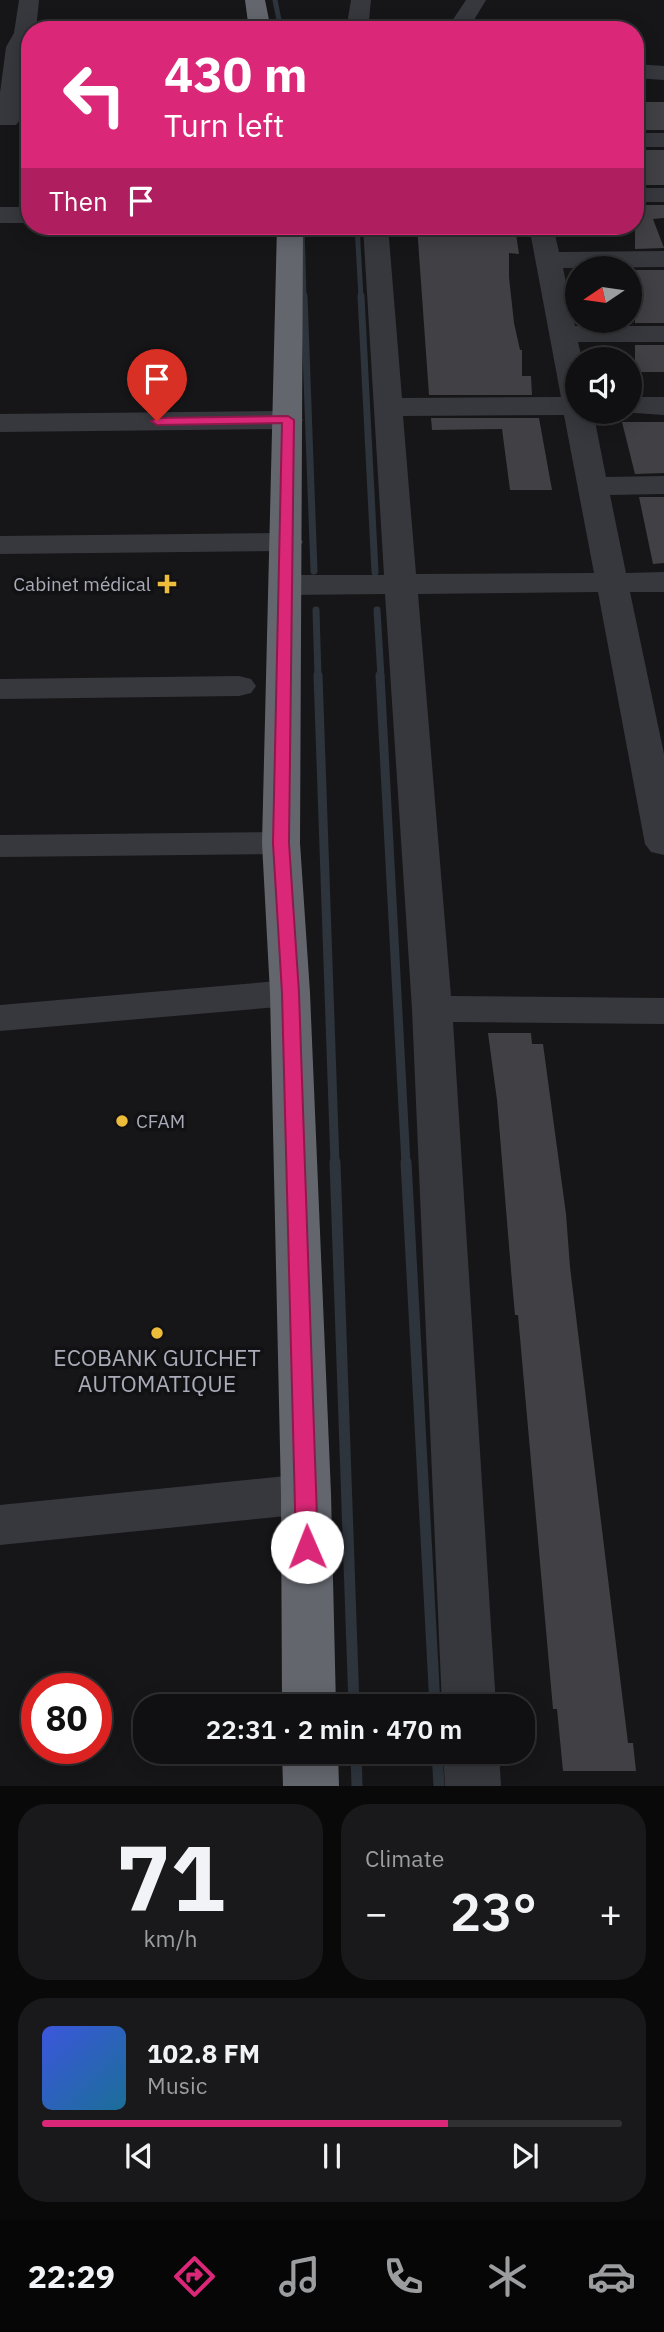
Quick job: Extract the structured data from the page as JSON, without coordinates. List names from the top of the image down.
{
  "places": {
    "health": ["Cabinet médical"],
    "other": ["CFAM", "ECOBANK GUICHET AUTOMATIQUE"]
  },
  "north": "left",
  "page": {
    "turn": ["430 m", "Turn left"],
    "then": "Then",
    "limit": "80",
    "trip": "22:31 · 2 min · 470 m",
    "tile": [
      ["71", "km/h"],
      "Climate"
    ],
    "heat": ["−", "23°", "+"],
    "song": ["102.8 FM", "Music"],
    "tabs": "22:29"
  }
}
